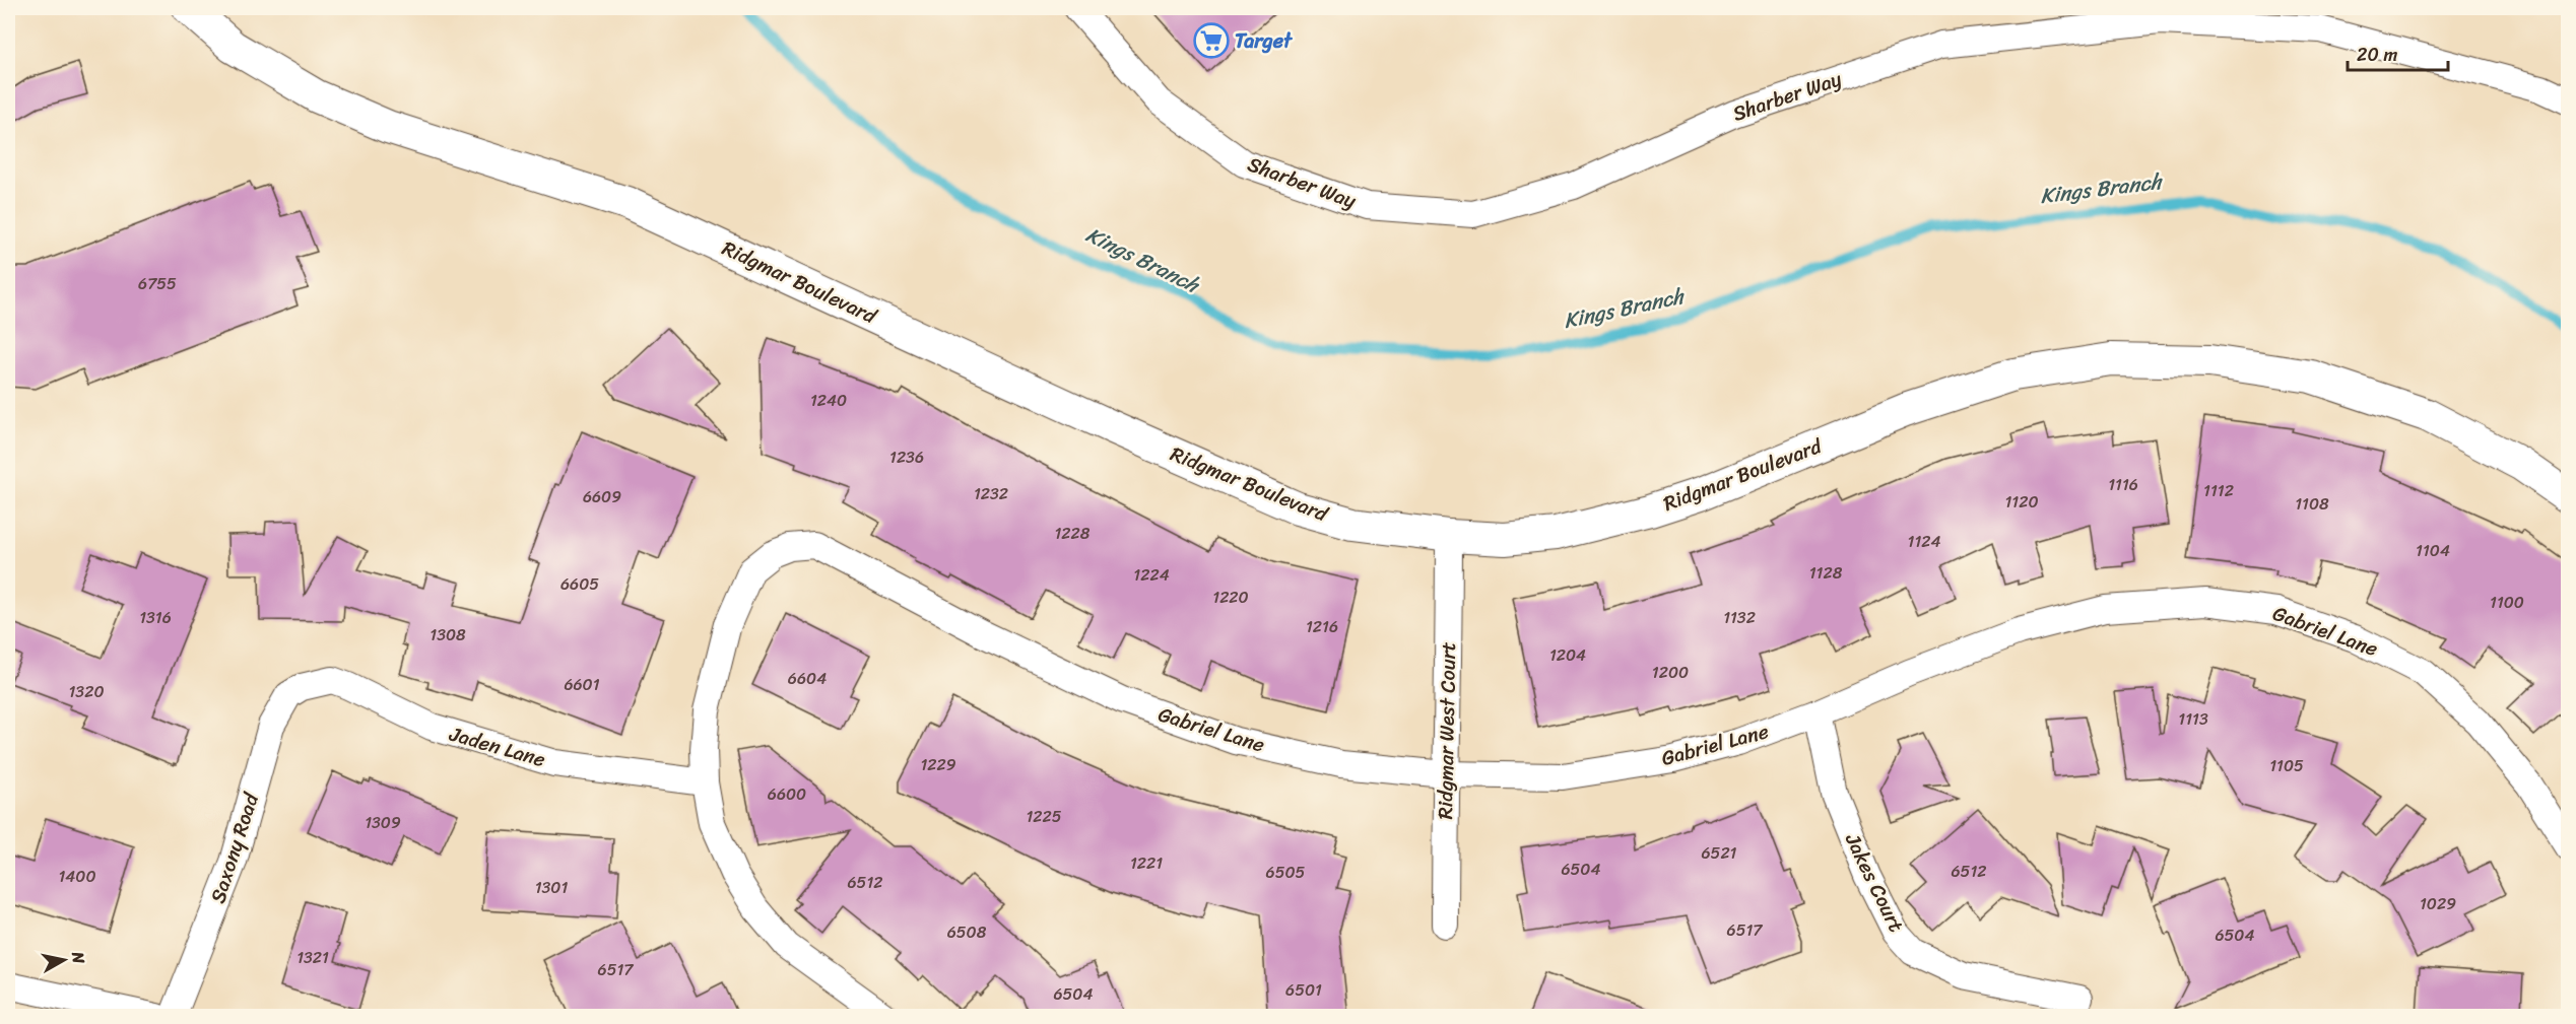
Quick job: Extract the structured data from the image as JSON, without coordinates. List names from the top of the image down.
{
  "streets": {
    "street": [
      "Sharber Way",
      "Ridgmar Boulevard",
      "Gabriel Lane",
      "Ridgmar West Court",
      "Jaden Lane",
      "Saxony Road",
      "Jakes Court"
    ]
  },
  "crossings": [
    ["Ridgmar Boulevard", "Ridgmar West Court"],
    ["Gabriel Lane", "Ridgmar West Court"],
    ["Gabriel Lane", "Jaden Lane"],
    ["Gabriel Lane", "Jakes Court"],
    ["Jaden Lane", "Saxony Road"]
  ],
  "water": ["Kings Branch"],
  "places": {
    "supermarket": ["Target"]
  },
  "house_numbers": [
    "6755",
    "1240",
    "1236",
    "1116",
    "1112",
    "1232",
    "6609",
    "1120",
    "1108",
    "1228",
    "1124",
    "1104",
    "1128",
    "1224",
    "6605",
    "1220",
    "1100",
    "1316",
    "1132",
    "1216",
    "1308",
    "1204",
    "1200",
    "6604",
    "6601",
    "1320",
    "1113",
    "1229",
    "1105",
    "6600",
    "1225",
    "1309",
    "6521",
    "1221",
    "6504",
    "6512",
    "6505",
    "1400",
    "6512",
    "1301",
    "1029",
    "6517",
    "6508",
    "6504",
    "1321",
    "6517",
    "6501",
    "6504"
  ],
  "scale_bar": "20 m",
  "north": "right"
}
